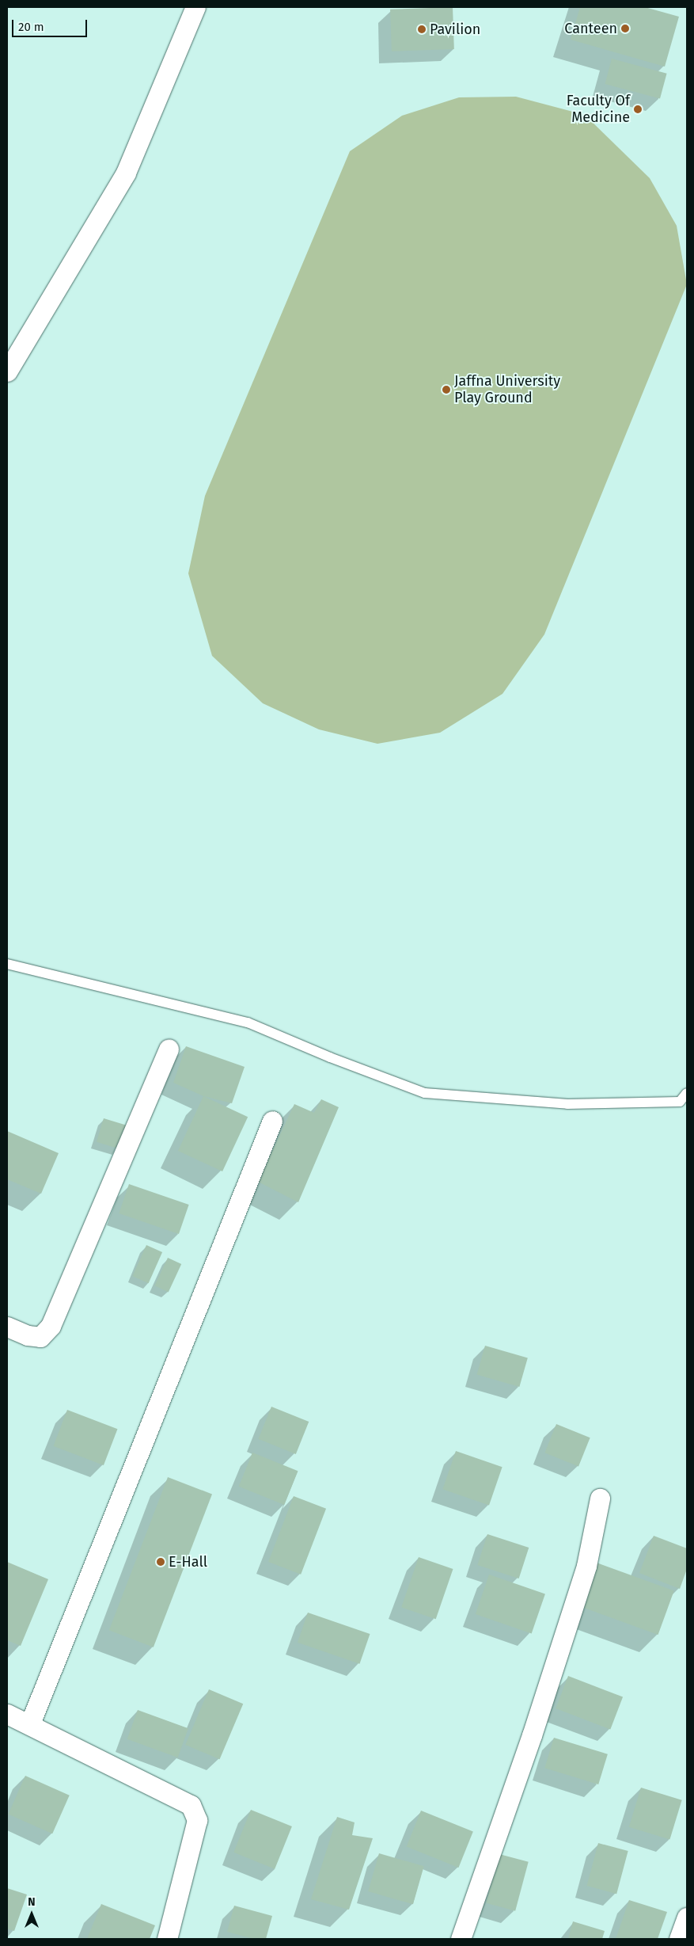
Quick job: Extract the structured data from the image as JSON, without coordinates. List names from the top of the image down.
{
  "places": [
    "Canteen",
    "Pavilion",
    "Faculty Of Medicine",
    "Jaffna University Play Ground",
    "E-Hall"
  ],
  "scale_bar": "20 m",
  "north": "top"
}
